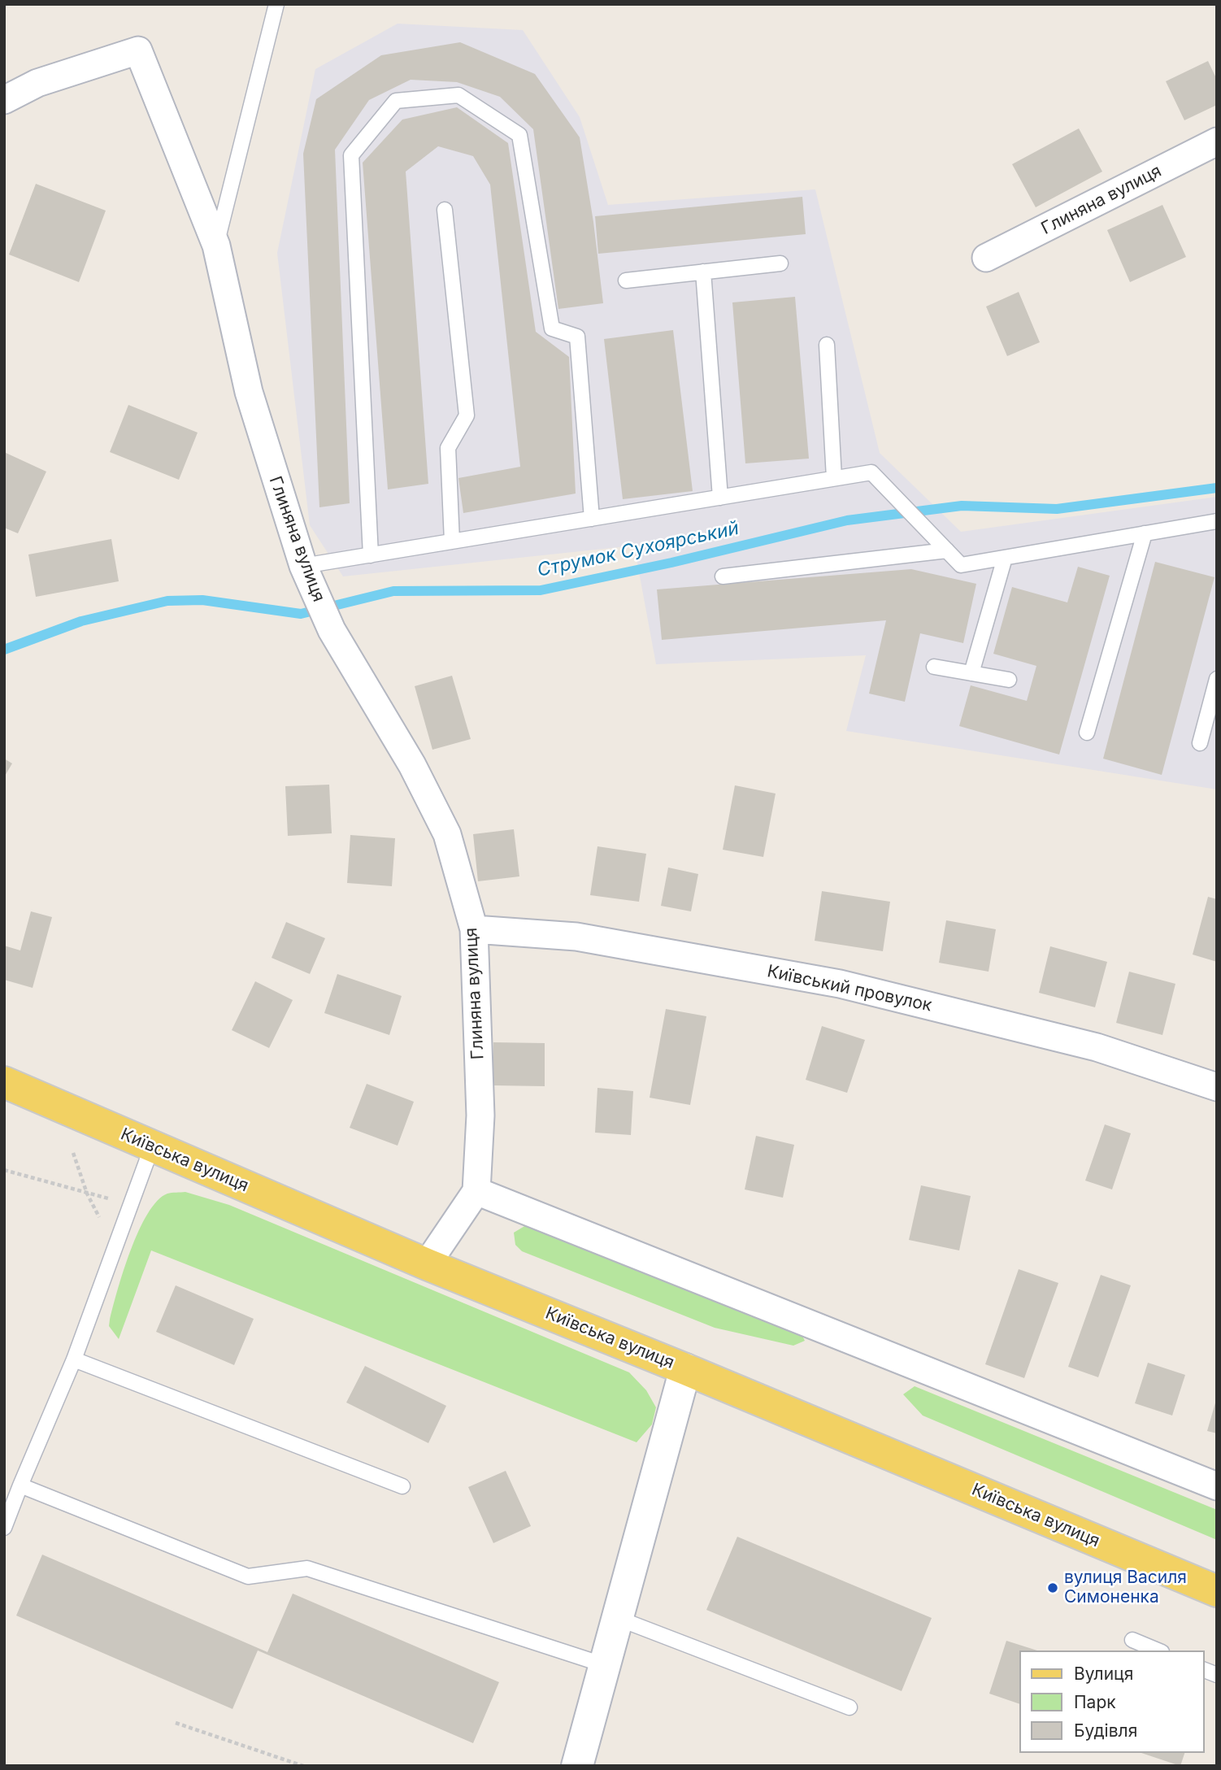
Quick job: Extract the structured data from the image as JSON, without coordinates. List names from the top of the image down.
{
  "streets": {
    "main road": ["Київська вулиця"],
    "street": ["Глиняна вулиця", "Київський провулок"]
  },
  "crossings": [
    ["Глиняна вулиця", "Київський провулок"]
  ],
  "water": ["Струмок Сухоярський"],
  "places": ["вулиця Василя Симоненка"],
  "legend": ["Вулиця", "Парк", "Будівля"]
}
